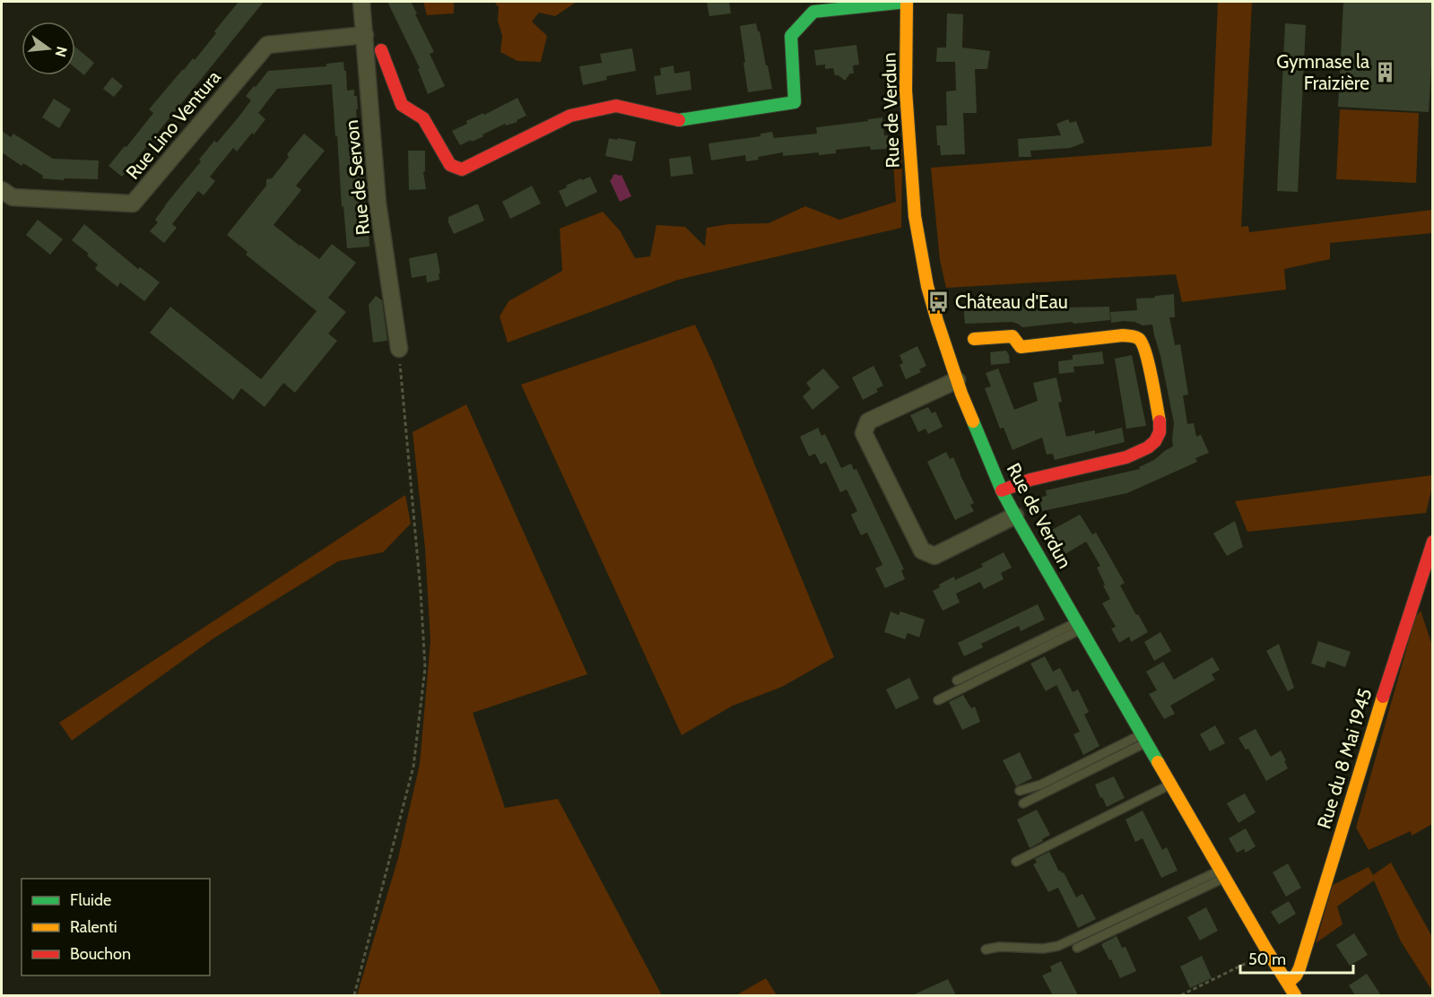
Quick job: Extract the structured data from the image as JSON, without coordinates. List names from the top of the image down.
{
  "streets": {
    "street": [
      "Rue de Verdun",
      "Rue Lino Ventura",
      "Rue de Servon",
      "Rue du 8 Mai 1945"
    ]
  },
  "crossings": [
    ["Rue de Verdun", "Rue du 8 Mai 1945"],
    ["Rue Lino Ventura", "Rue de Servon"]
  ],
  "places": {
    "building": ["Gymnase la Fraizière"],
    "bus stop": ["Château d'Eau"]
  },
  "legend": ["Fluide", "Ralenti", "Bouchon"],
  "scale_bar": "50 m",
  "north": "right"
}
